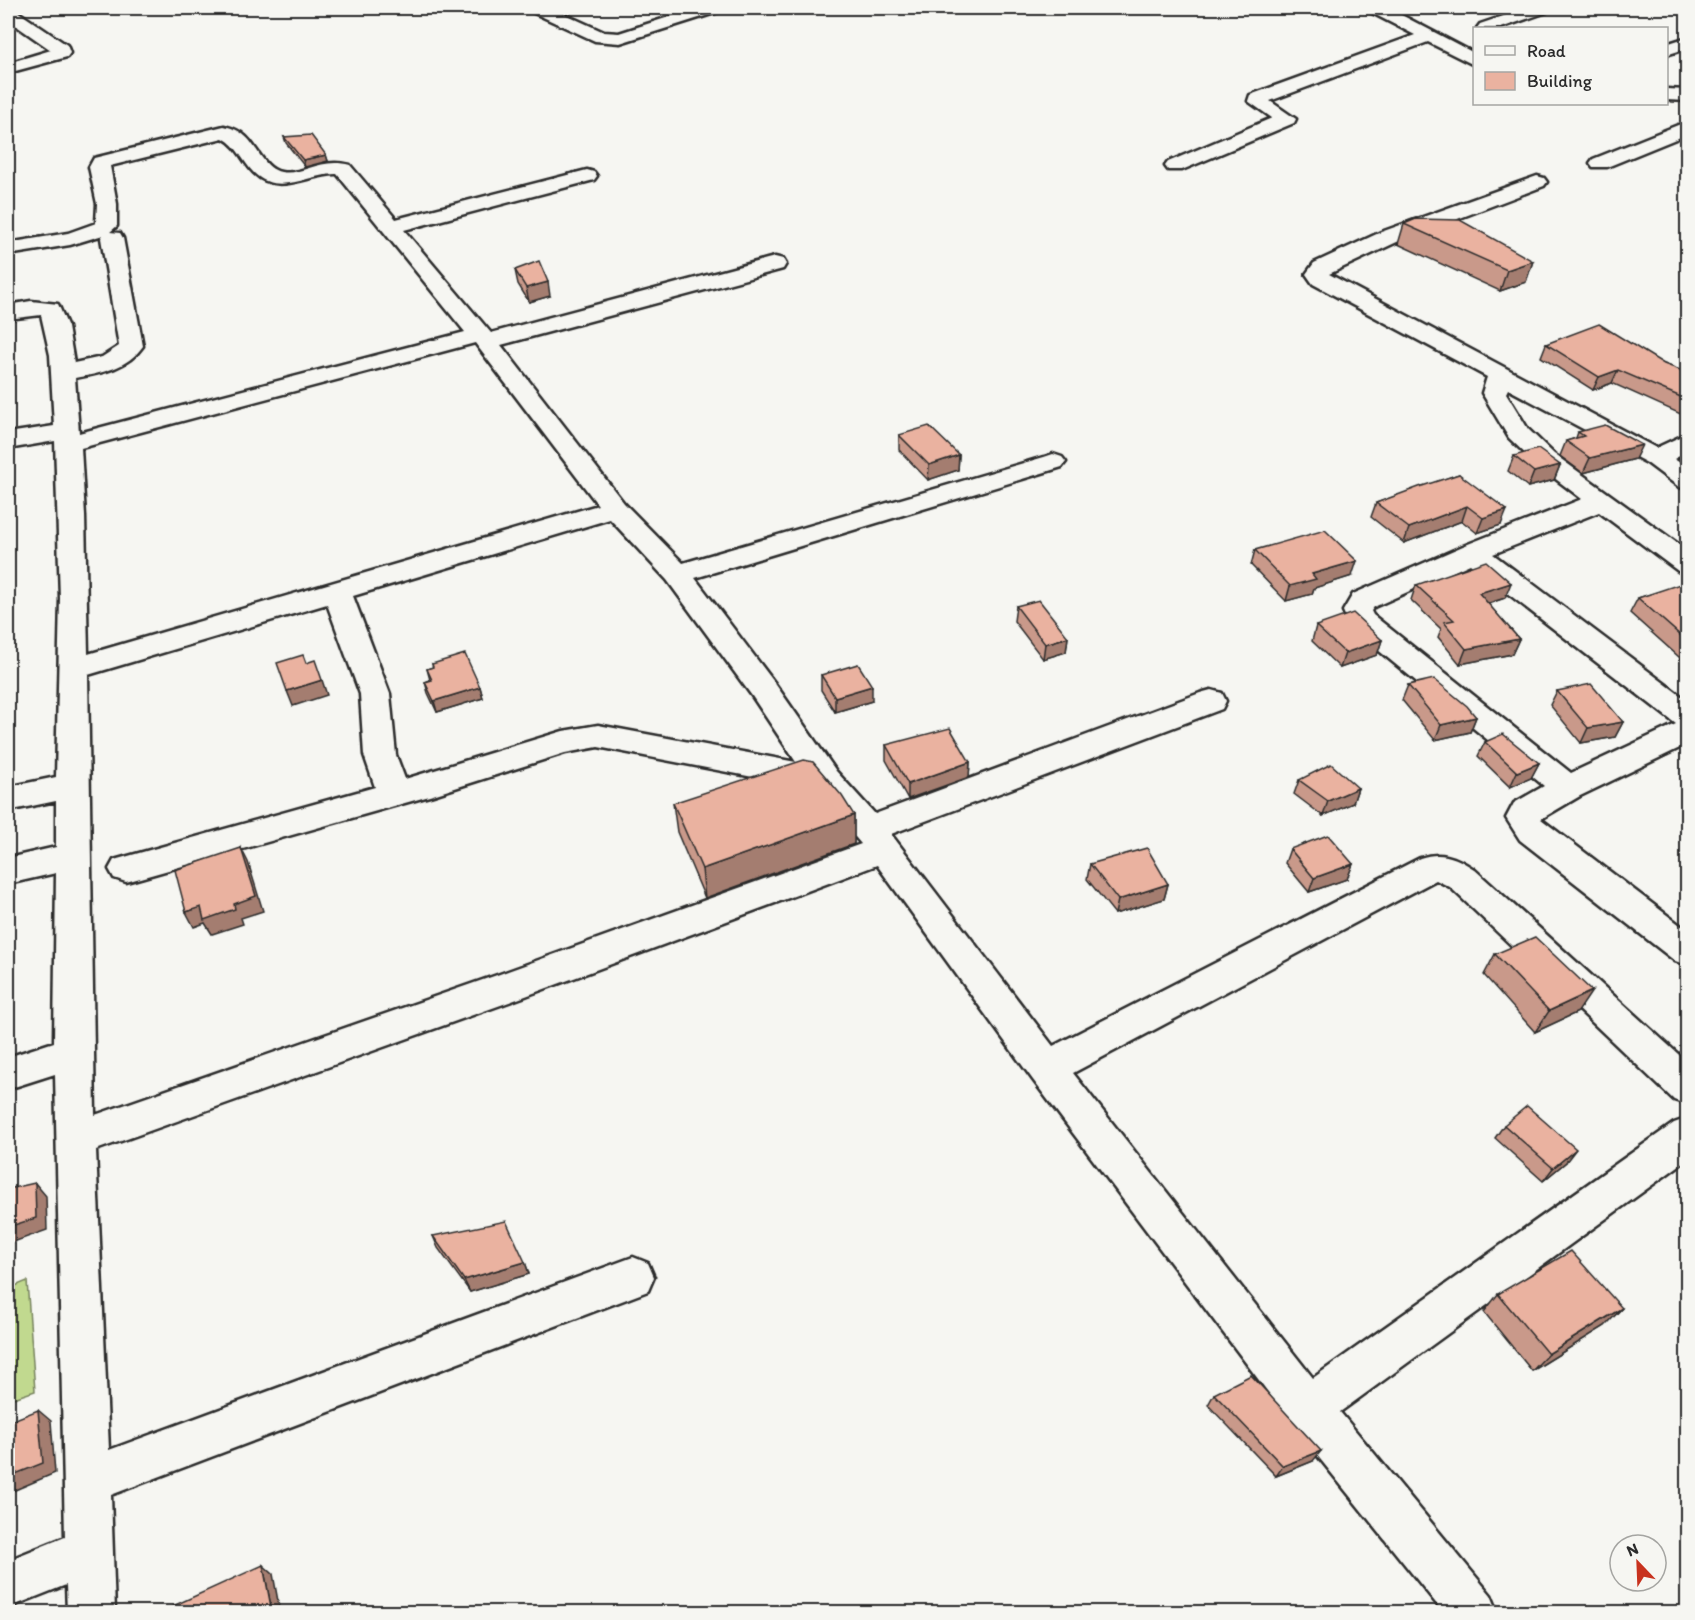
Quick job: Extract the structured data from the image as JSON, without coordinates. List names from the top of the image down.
{
  "legend": ["Road", "Building"],
  "north": "top left"
}
